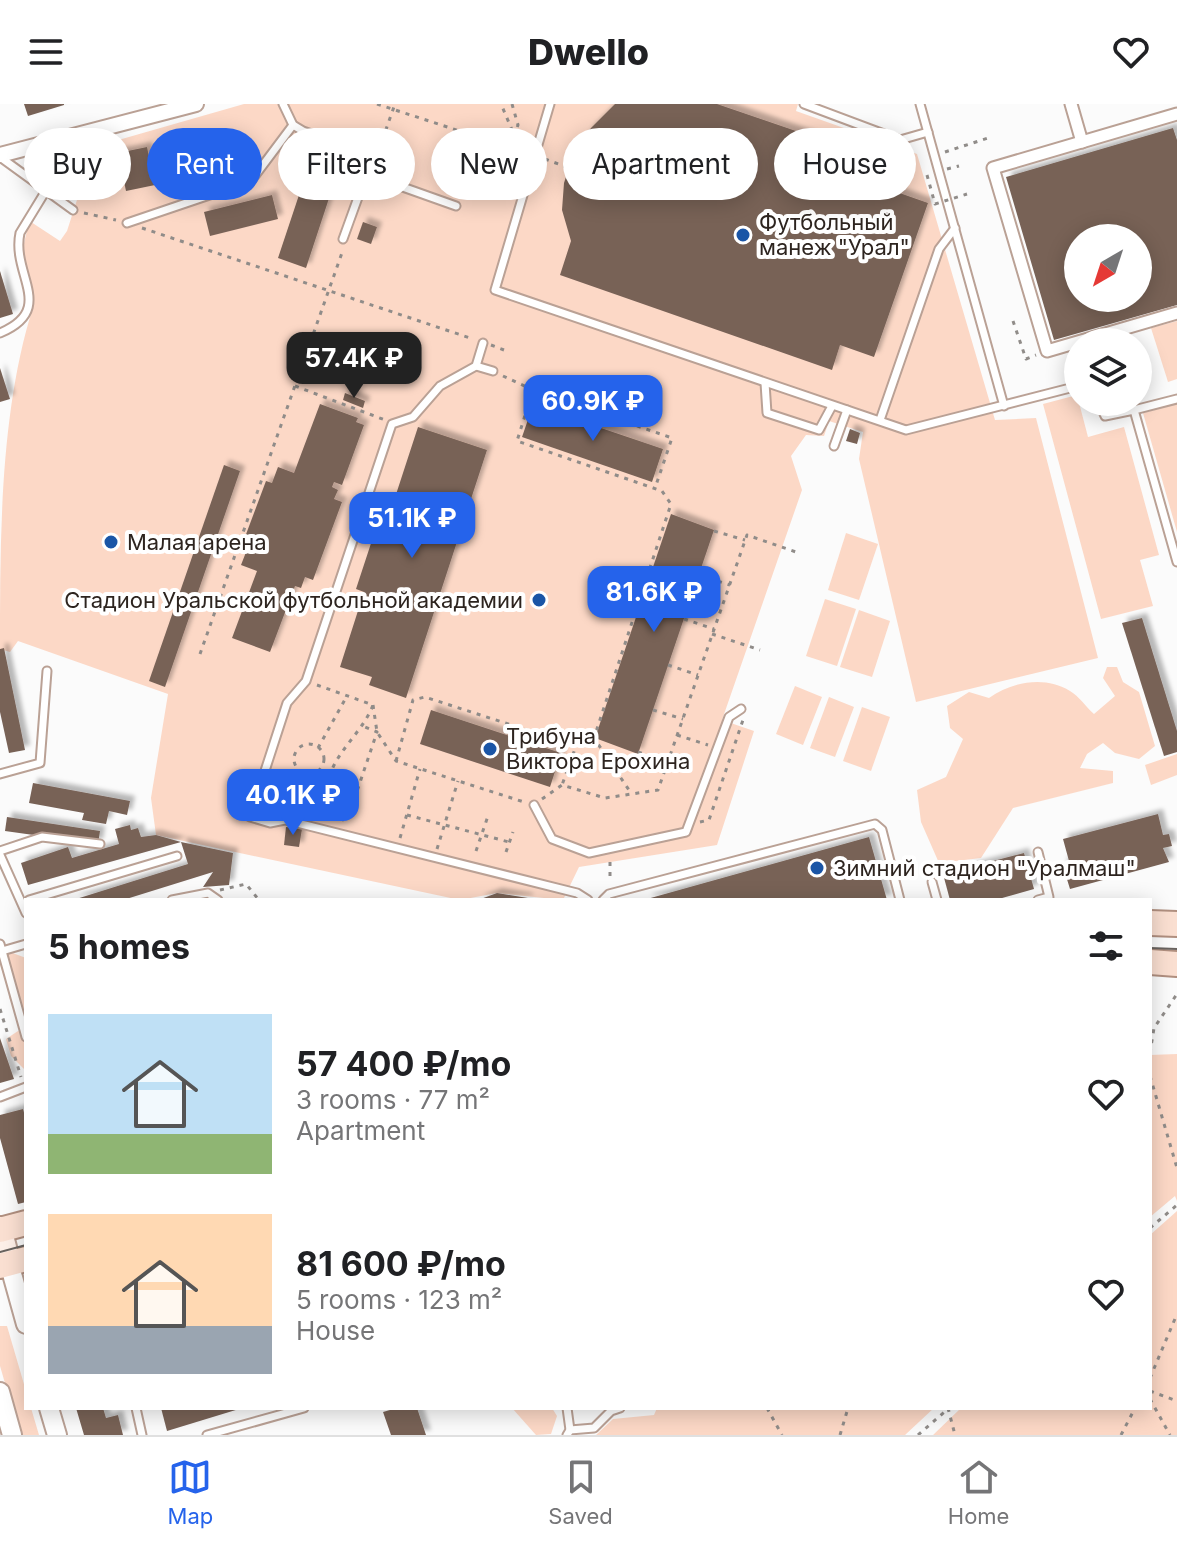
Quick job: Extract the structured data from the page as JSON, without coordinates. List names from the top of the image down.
{
  "places": [
    "Футбольный манеж \"Урал\"",
    "Малая арена",
    "Стадион Уральской футбольной академии",
    "Трибуна Виктора Ерохина",
    "Зимний стадион \"Уралмаш\""
  ],
  "north": "bottom left",
  "page": {
    "header": "Dwello",
    "chip": [
      "Buy",
      "Rent",
      "Filters",
      "New",
      "Apartment",
      "House"
    ],
    "price": [
      "57.4K ₽",
      "60.9K ₽",
      "51.1K ₽",
      "81.6K ₽",
      "40.1K ₽"
    ],
    "heading": "5 homes",
    "list": [
      {
        "name": "57 400 ₽/mo",
        "note": "3 rooms · 77 m² · Apartment"
      },
      {
        "name": "81 600 ₽/mo",
        "note": "5 rooms · 123 m² · House"
      }
    ],
    "tabs": ["Map", "Saved", "Home"]
  }
}
